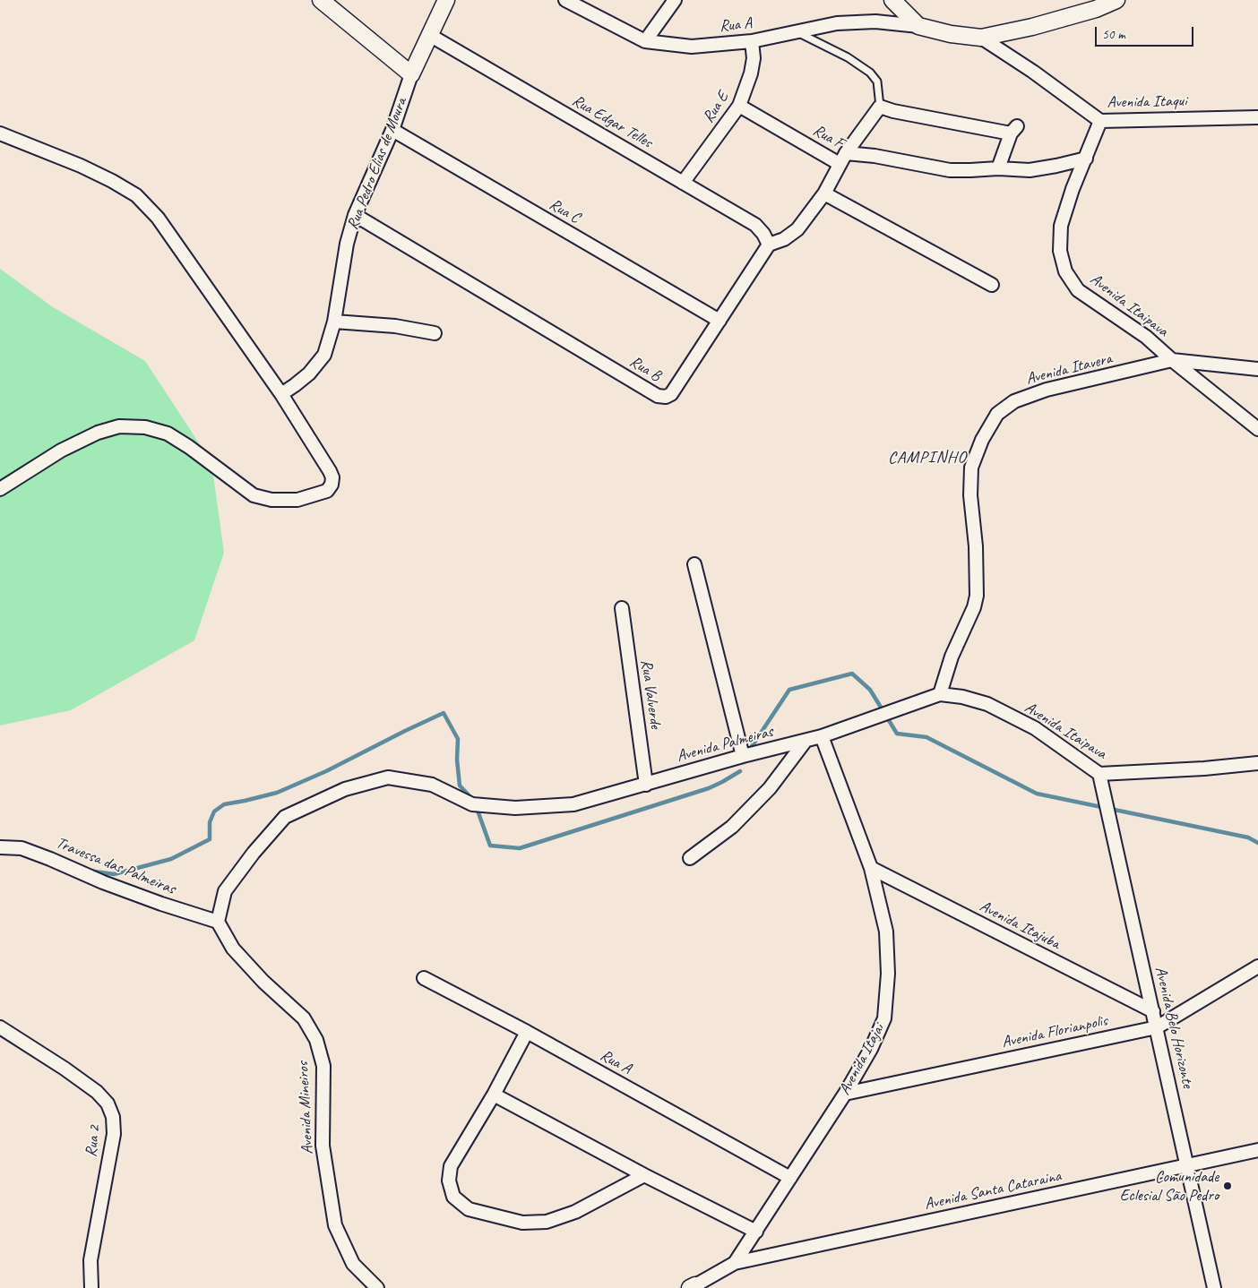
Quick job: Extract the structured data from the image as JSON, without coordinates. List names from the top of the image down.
{
  "streets": {
    "street": [
      "Rua A",
      "Avenida Itaqui",
      "Rua E",
      "Rua Edgar Telles",
      "Rua F",
      "Rua Pedro Elias de Moura",
      "Rua C",
      "Avenida Itaipava",
      "Rua B",
      "Avenida Itavera",
      "Rua Valverde",
      "Avenida Palmeiras",
      "Travessa das Palmeiras",
      "Avenida Itajuba",
      "Avenida Belo Horizonte",
      "Avenida Florianpolis",
      "Avenida Itajai",
      "Avenida Mineiros",
      "Rua 2",
      "Avenida Santa Cataraina"
    ]
  },
  "crossings": [
    ["Rua A", "Rua E"],
    ["Rua A", "Avenida Itajai"],
    ["Avenida Itaqui", "Avenida Itaipava"],
    ["Rua E", "Rua Edgar Telles"],
    ["Rua E", "Rua F"],
    ["Rua Edgar Telles", "Rua Pedro Elias de Moura"],
    ["Rua Edgar Telles", "Rua B"],
    ["Rua Pedro Elias de Moura", "Rua C"],
    ["Rua Pedro Elias de Moura", "Rua B"],
    ["Rua C", "Rua B"],
    ["Avenida Itaipava", "Avenida Itavera"],
    ["Avenida Itaipava", "Avenida Palmeiras"],
    ["Avenida Itaipava", "Avenida Belo Horizonte"],
    ["Avenida Itavera", "Avenida Palmeiras"],
    ["Rua Valverde", "Avenida Palmeiras"],
    ["Avenida Palmeiras", "Travessa das Palmeiras"],
    ["Avenida Palmeiras", "Avenida Itajai"],
    ["Avenida Palmeiras", "Avenida Mineiros"],
    ["Travessa das Palmeiras", "Avenida Mineiros"],
    ["Avenida Itajuba", "Avenida Belo Horizonte"],
    ["Avenida Itajuba", "Avenida Itajai"],
    ["Avenida Belo Horizonte", "Avenida Florianpolis"],
    ["Avenida Belo Horizonte", "Avenida Santa Cataraina"],
    ["Avenida Florianpolis", "Avenida Itajai"],
    ["Avenida Itajai", "Avenida Santa Cataraina"]
  ],
  "districts": ["CAMPINHO"],
  "places": ["Comunidade Eclesial São Pedro"],
  "scale_bar": "50 m"
}
